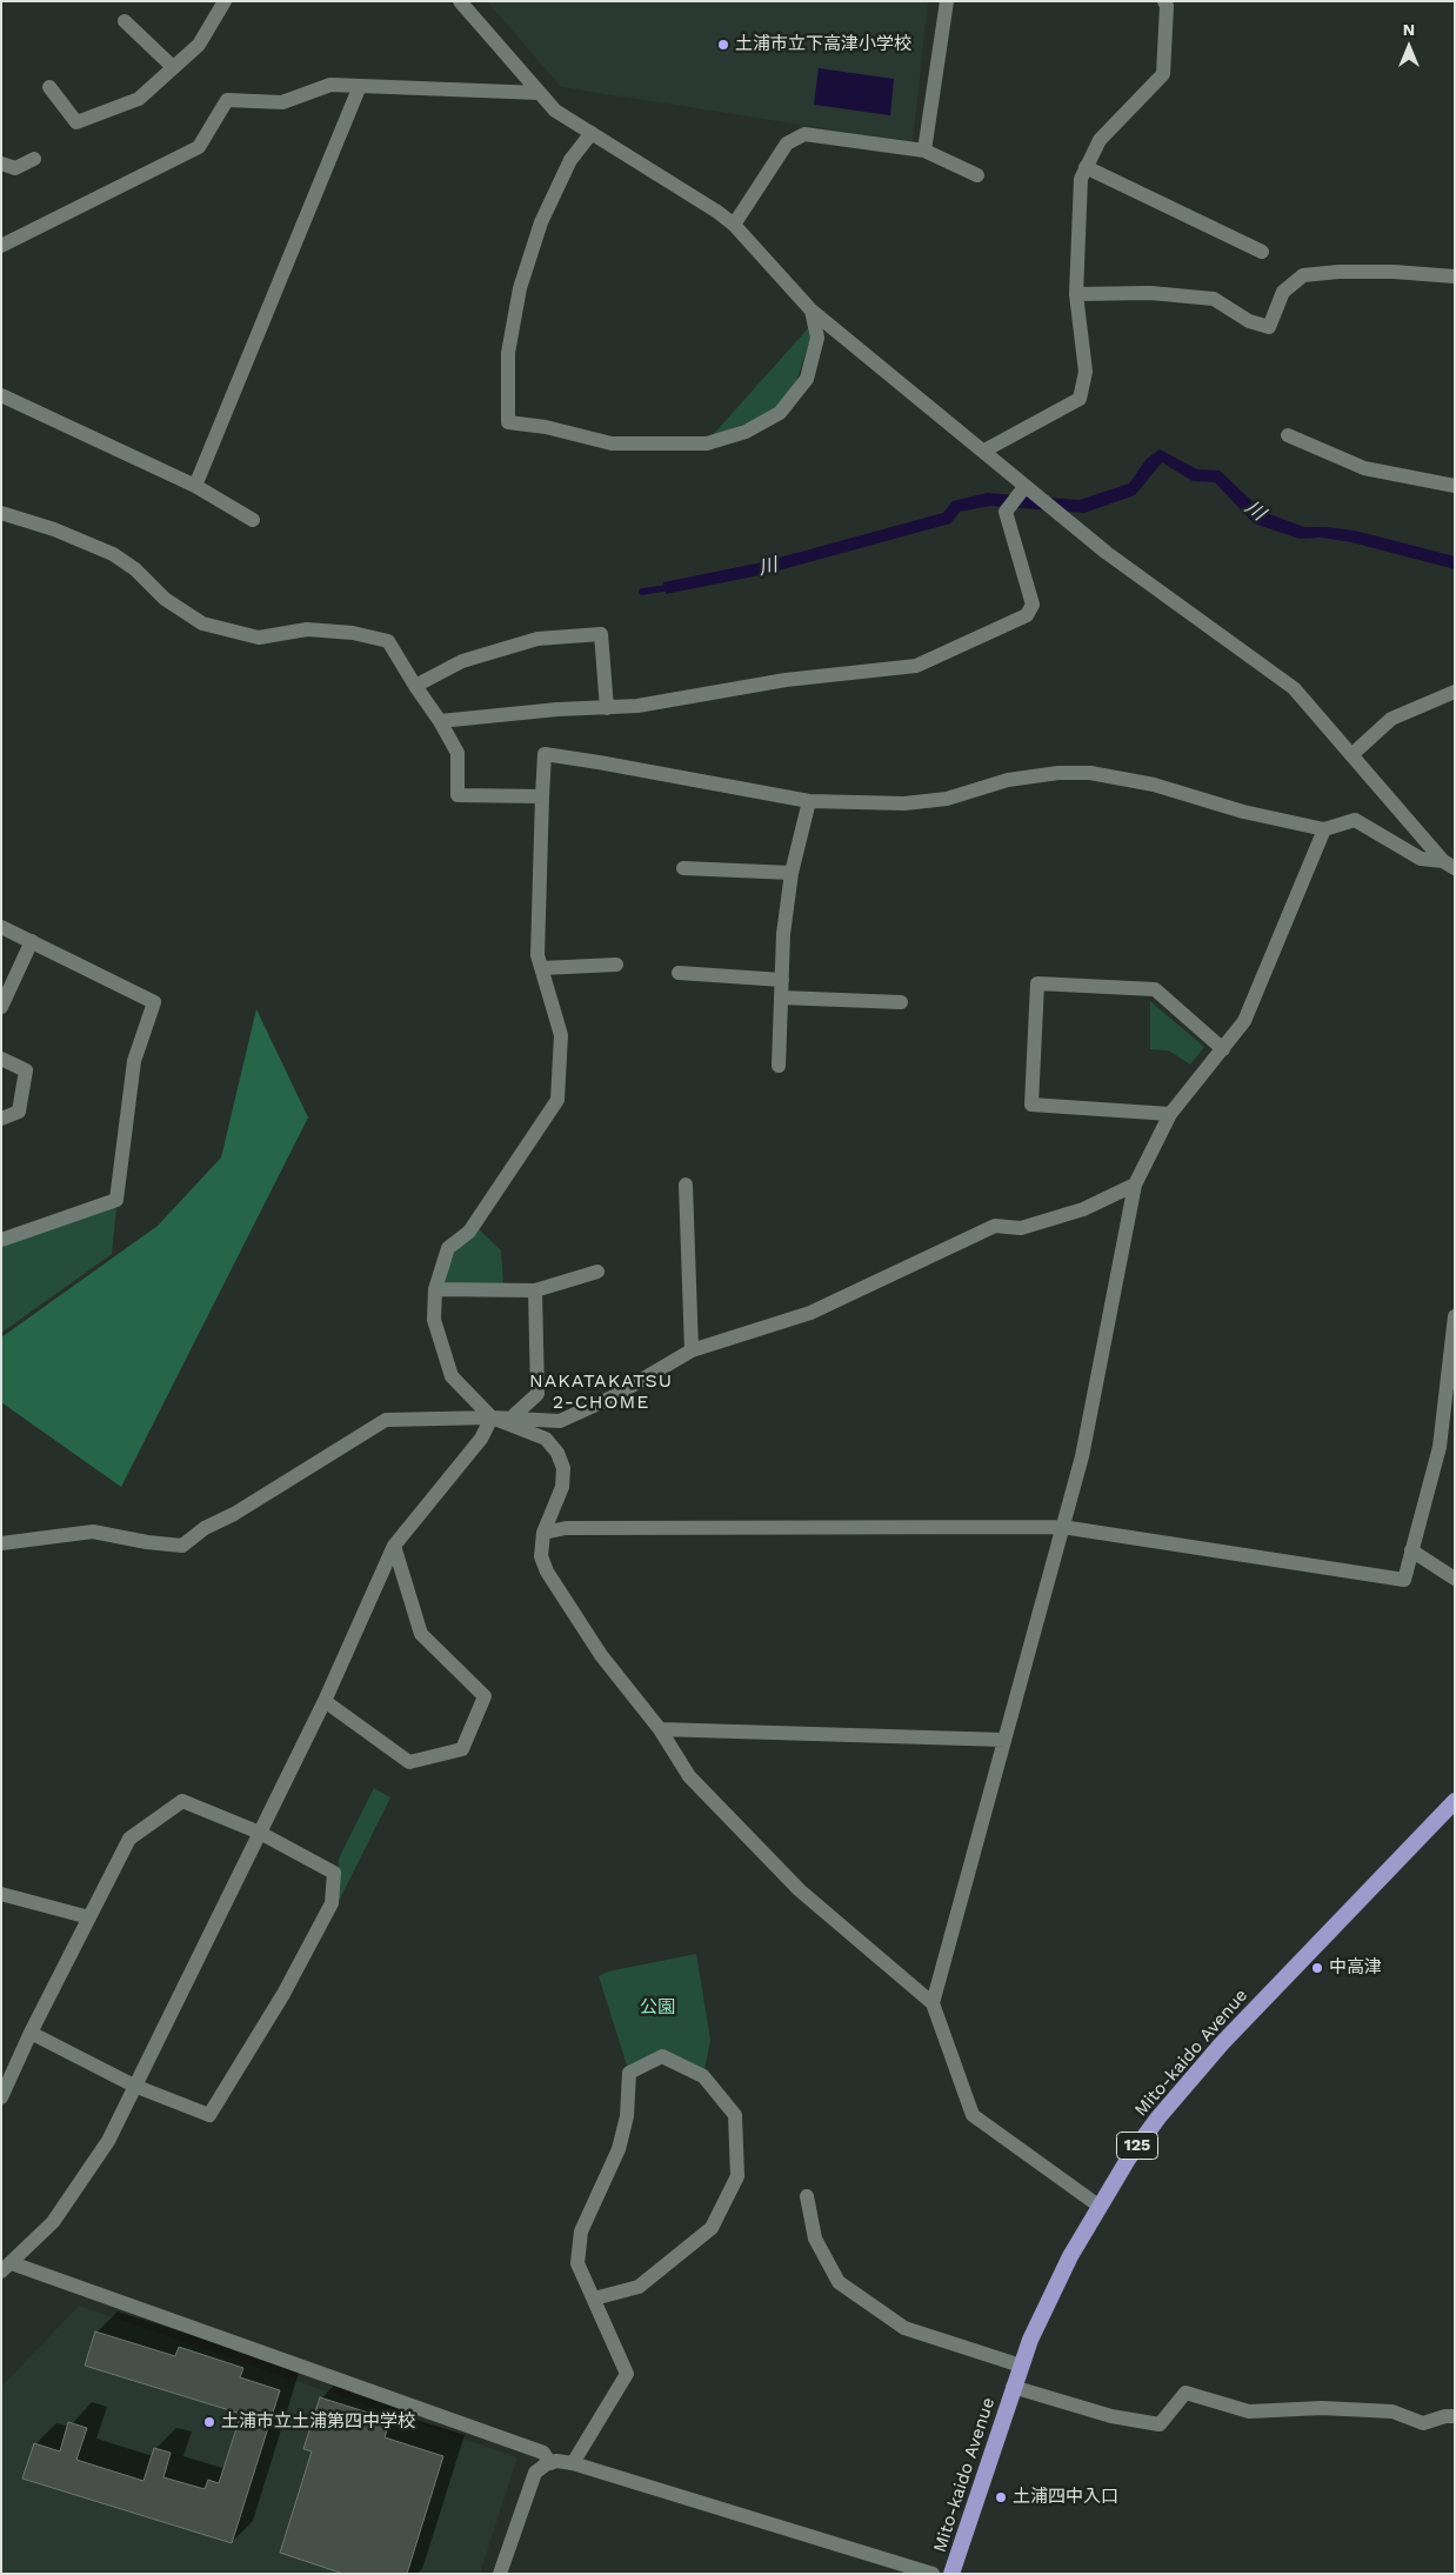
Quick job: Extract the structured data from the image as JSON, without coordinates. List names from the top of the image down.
{
  "streets": {
    "highway": ["Mito-kaido Avenue", "125"]
  },
  "districts": ["NAKATAKATSU 2-CHOME"],
  "water": ["川"],
  "parks": ["公園"],
  "places": [
    "土浦市立下高津小学校",
    "中高津",
    "土浦市立土浦第四中学校",
    "土浦四中入口"
  ],
  "north": "top"
}
